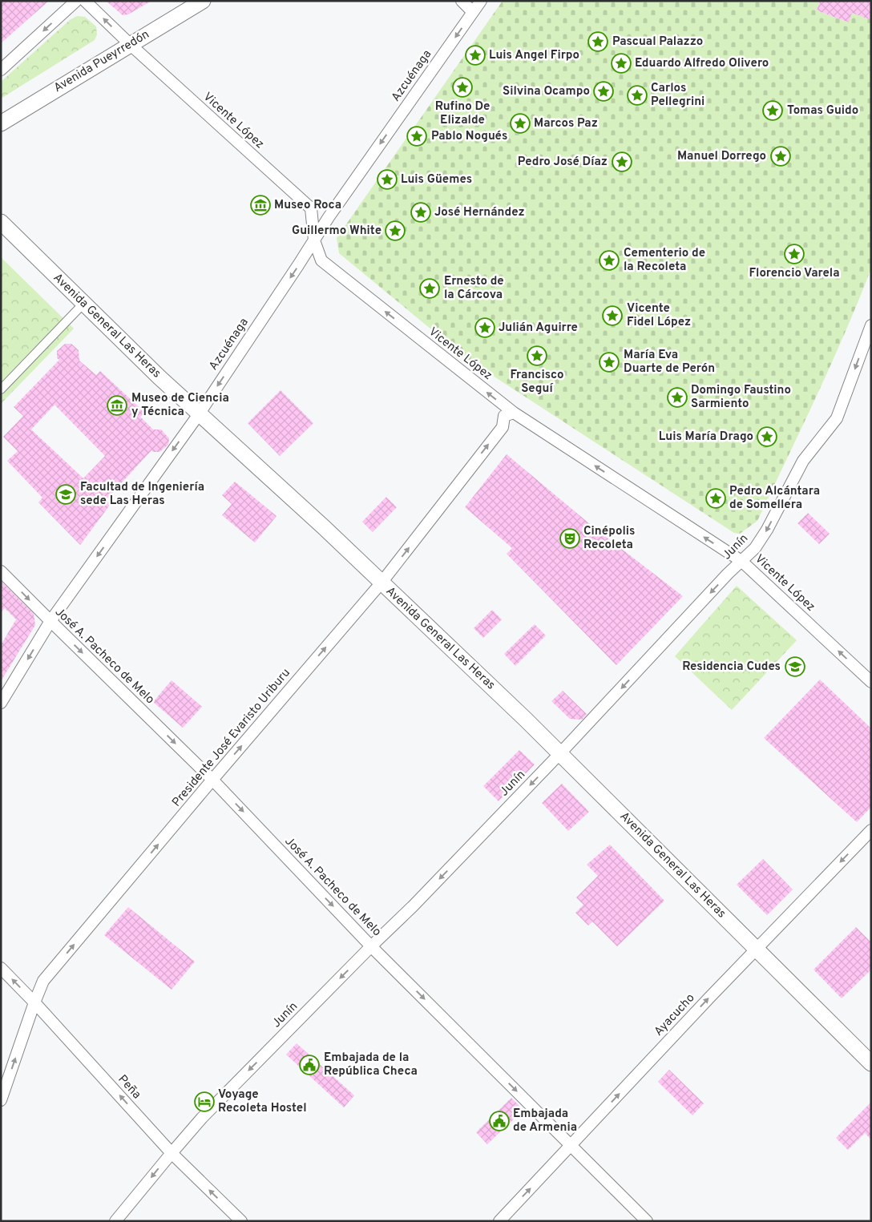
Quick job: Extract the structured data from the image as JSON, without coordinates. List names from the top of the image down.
{
  "streets": {
    "main road": ["Avenida Pueyrredón", "Avenida General Las Heras"],
    "street": [
      "Azcuénaga",
      "Vicente López",
      "Junín",
      "José A. Pacheco de Melo",
      "Presidente José Evaristo Uriburu",
      "Ayacucho",
      "Peña"
    ]
  },
  "crossings": [
    ["Avenida Pueyrredón", "Vicente López"],
    ["Azcuénaga", "Vicente López"],
    ["Azcuénaga", "Avenida General Las Heras"],
    ["Azcuénaga", "José A. Pacheco de Melo"],
    ["Vicente López", "Junín"],
    ["Vicente López", "Presidente José Evaristo Uriburu"],
    ["Avenida General Las Heras", "Junín"],
    ["Avenida General Las Heras", "Presidente José Evaristo Uriburu"],
    ["Avenida General Las Heras", "Ayacucho"],
    ["Junín", "José A. Pacheco de Melo"],
    ["Junín", "Peña"],
    ["José A. Pacheco de Melo", "Presidente José Evaristo Uriburu"],
    ["José A. Pacheco de Melo", "Ayacucho"],
    ["Presidente José Evaristo Uriburu", "Peña"]
  ],
  "one_way": [
    "Azcuénaga",
    "Vicente López",
    "Junín",
    "José A. Pacheco de Melo",
    "Presidente José Evaristo Uriburu",
    "Peña"
  ],
  "places": {
    "place": [
      "Pascual Palazzo",
      "Luis Angel Firpo",
      "Eduardo Alfredo Olivero",
      "Rufino De Elizalde",
      "Silvina Ocampo",
      "Carlos Pellegrini",
      "Tomas Guido",
      "Marcos Paz",
      "Pablo Nogués",
      "Manuel Dorrego",
      "Pedro José Díaz",
      "Luis Güemes",
      "José Hernández",
      "Guillermo White",
      "Florencio Varela",
      "Cementerio de la Recoleta",
      "Ernesto de la Cárcova",
      "Vicente Fidel López",
      "Julián Aguirre",
      "Francisco Seguí",
      "María Eva Duarte de Perón",
      "Domingo Faustino Sarmiento",
      "Luis María Drago",
      "Pedro Alcántara de Somellera"
    ],
    "museum": ["Museo Roca", "Museo de Ciencia y Técnica"],
    "school or university": ["Facultad de Ingeniería sede Las Heras", "Residencia Cudes"],
    "theatre": ["Cinépolis Recoleta"],
    "public building": ["Embajada de la República Checa", "Embajada de Armenia"],
    "hotel": ["Voyage Recoleta Hostel"]
  }
}
